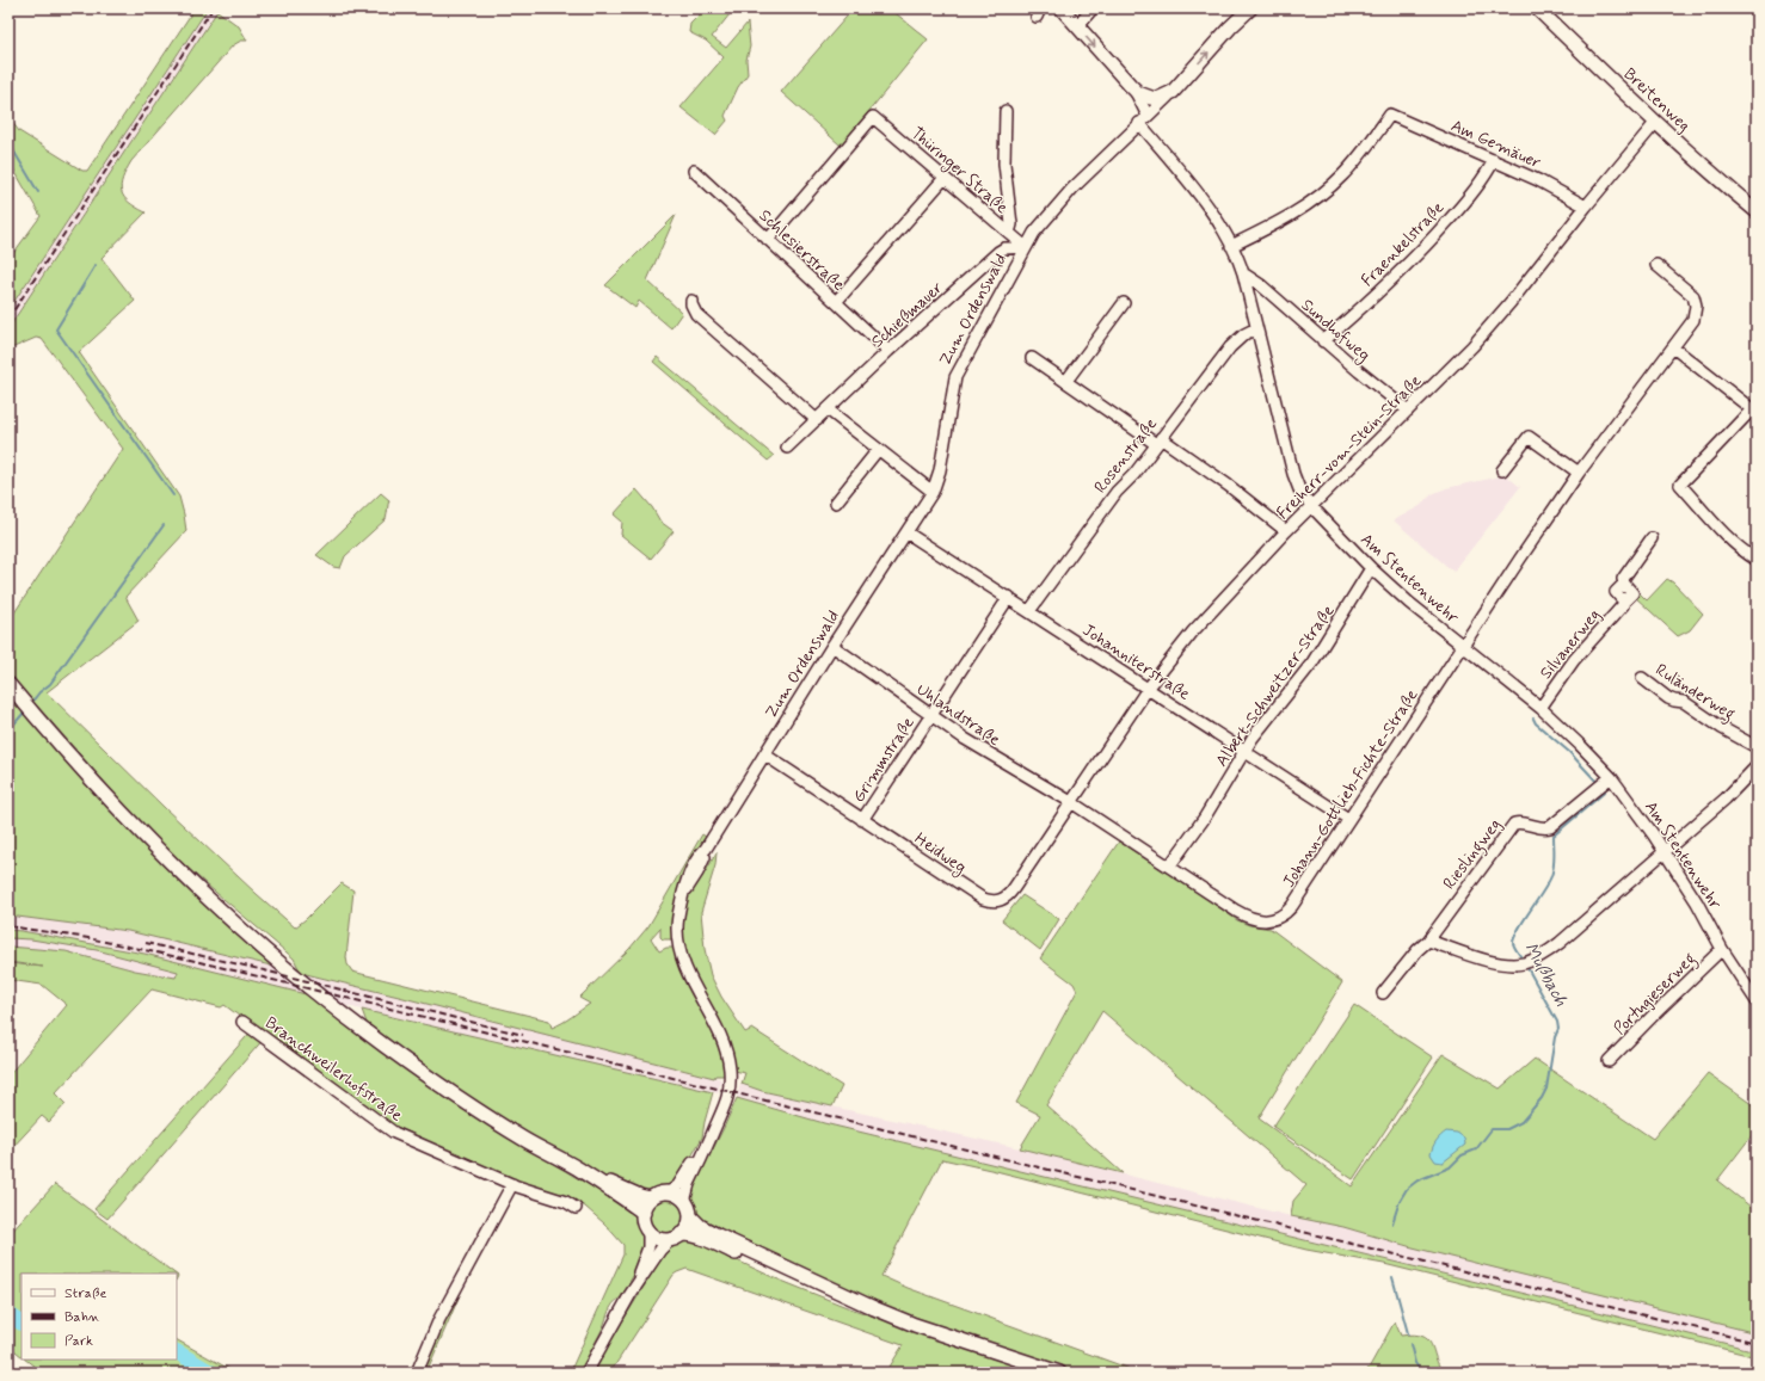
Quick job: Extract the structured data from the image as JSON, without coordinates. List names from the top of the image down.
{
  "streets": {
    "main road": ["Breitenweg", "Zum Ordenswald"],
    "street": [
      "Am Gemäuer",
      "Thüringer Straße",
      "Fraenkelstraße",
      "Schlesierstraße",
      "Schießmauer",
      "Sundhofweg",
      "Freiherr-vom-Stein-Straße",
      "Rosenstraße",
      "Am Stentenwehr",
      "Silvanerweg",
      "Johanniterstraße",
      "Albert-Schweitzer-Straße",
      "Ruländerweg",
      "Uhlandstraße",
      "Grimmstraße",
      "Johann-Gottlieb-Fichte-Straße",
      "Heidweg",
      "Rieslingweg",
      "Portugieserweg",
      "Branchweilerhofstraße"
    ]
  },
  "crossings": [
    ["Breitenweg", "Freiherr-vom-Stein-Straße"],
    ["Am Gemäuer", "Fraenkelstraße"],
    ["Am Gemäuer", "Freiherr-vom-Stein-Straße"],
    ["Am Gemäuer", "Am Stentenwehr"],
    ["Thüringer Straße", "Schlesierstraße"],
    ["Thüringer Straße", "Zum Ordenswald"],
    ["Thüringer Straße", "Schießmauer"],
    ["Fraenkelstraße", "Sundhofweg"],
    ["Schlesierstraße", "Schießmauer"],
    ["Zum Ordenswald", "Schießmauer"],
    ["Zum Ordenswald", "Am Stentenwehr"],
    ["Zum Ordenswald", "Johanniterstraße"],
    ["Zum Ordenswald", "Uhlandstraße"],
    ["Zum Ordenswald", "Heidweg"],
    ["Sundhofweg", "Freiherr-vom-Stein-Straße"],
    ["Sundhofweg", "Am Stentenwehr"],
    ["Freiherr-vom-Stein-Straße", "Am Stentenwehr"],
    ["Freiherr-vom-Stein-Straße", "Johanniterstraße"],
    ["Freiherr-vom-Stein-Straße", "Uhlandstraße"],
    ["Freiherr-vom-Stein-Straße", "Johann-Gottlieb-Fichte-Straße"],
    ["Freiherr-vom-Stein-Straße", "Heidweg"],
    ["Rosenstraße", "Am Stentenwehr"],
    ["Rosenstraße", "Johanniterstraße"],
    ["Am Stentenwehr", "Silvanerweg"],
    ["Am Stentenwehr", "Albert-Schweitzer-Straße"],
    ["Am Stentenwehr", "Johann-Gottlieb-Fichte-Straße"],
    ["Am Stentenwehr", "Rieslingweg"],
    ["Am Stentenwehr", "Portugieserweg"],
    ["Johanniterstraße", "Albert-Schweitzer-Straße"],
    ["Johanniterstraße", "Grimmstraße"],
    ["Johanniterstraße", "Johann-Gottlieb-Fichte-Straße"],
    ["Albert-Schweitzer-Straße", "Johann-Gottlieb-Fichte-Straße"],
    ["Uhlandstraße", "Grimmstraße"],
    ["Uhlandstraße", "Johann-Gottlieb-Fichte-Straße"],
    ["Uhlandstraße", "Heidweg"],
    ["Grimmstraße", "Heidweg"],
    ["Johann-Gottlieb-Fichte-Straße", "Heidweg"]
  ],
  "water": ["Mußbach"],
  "legend": ["Straße", "Bahn", "Park"]
}
